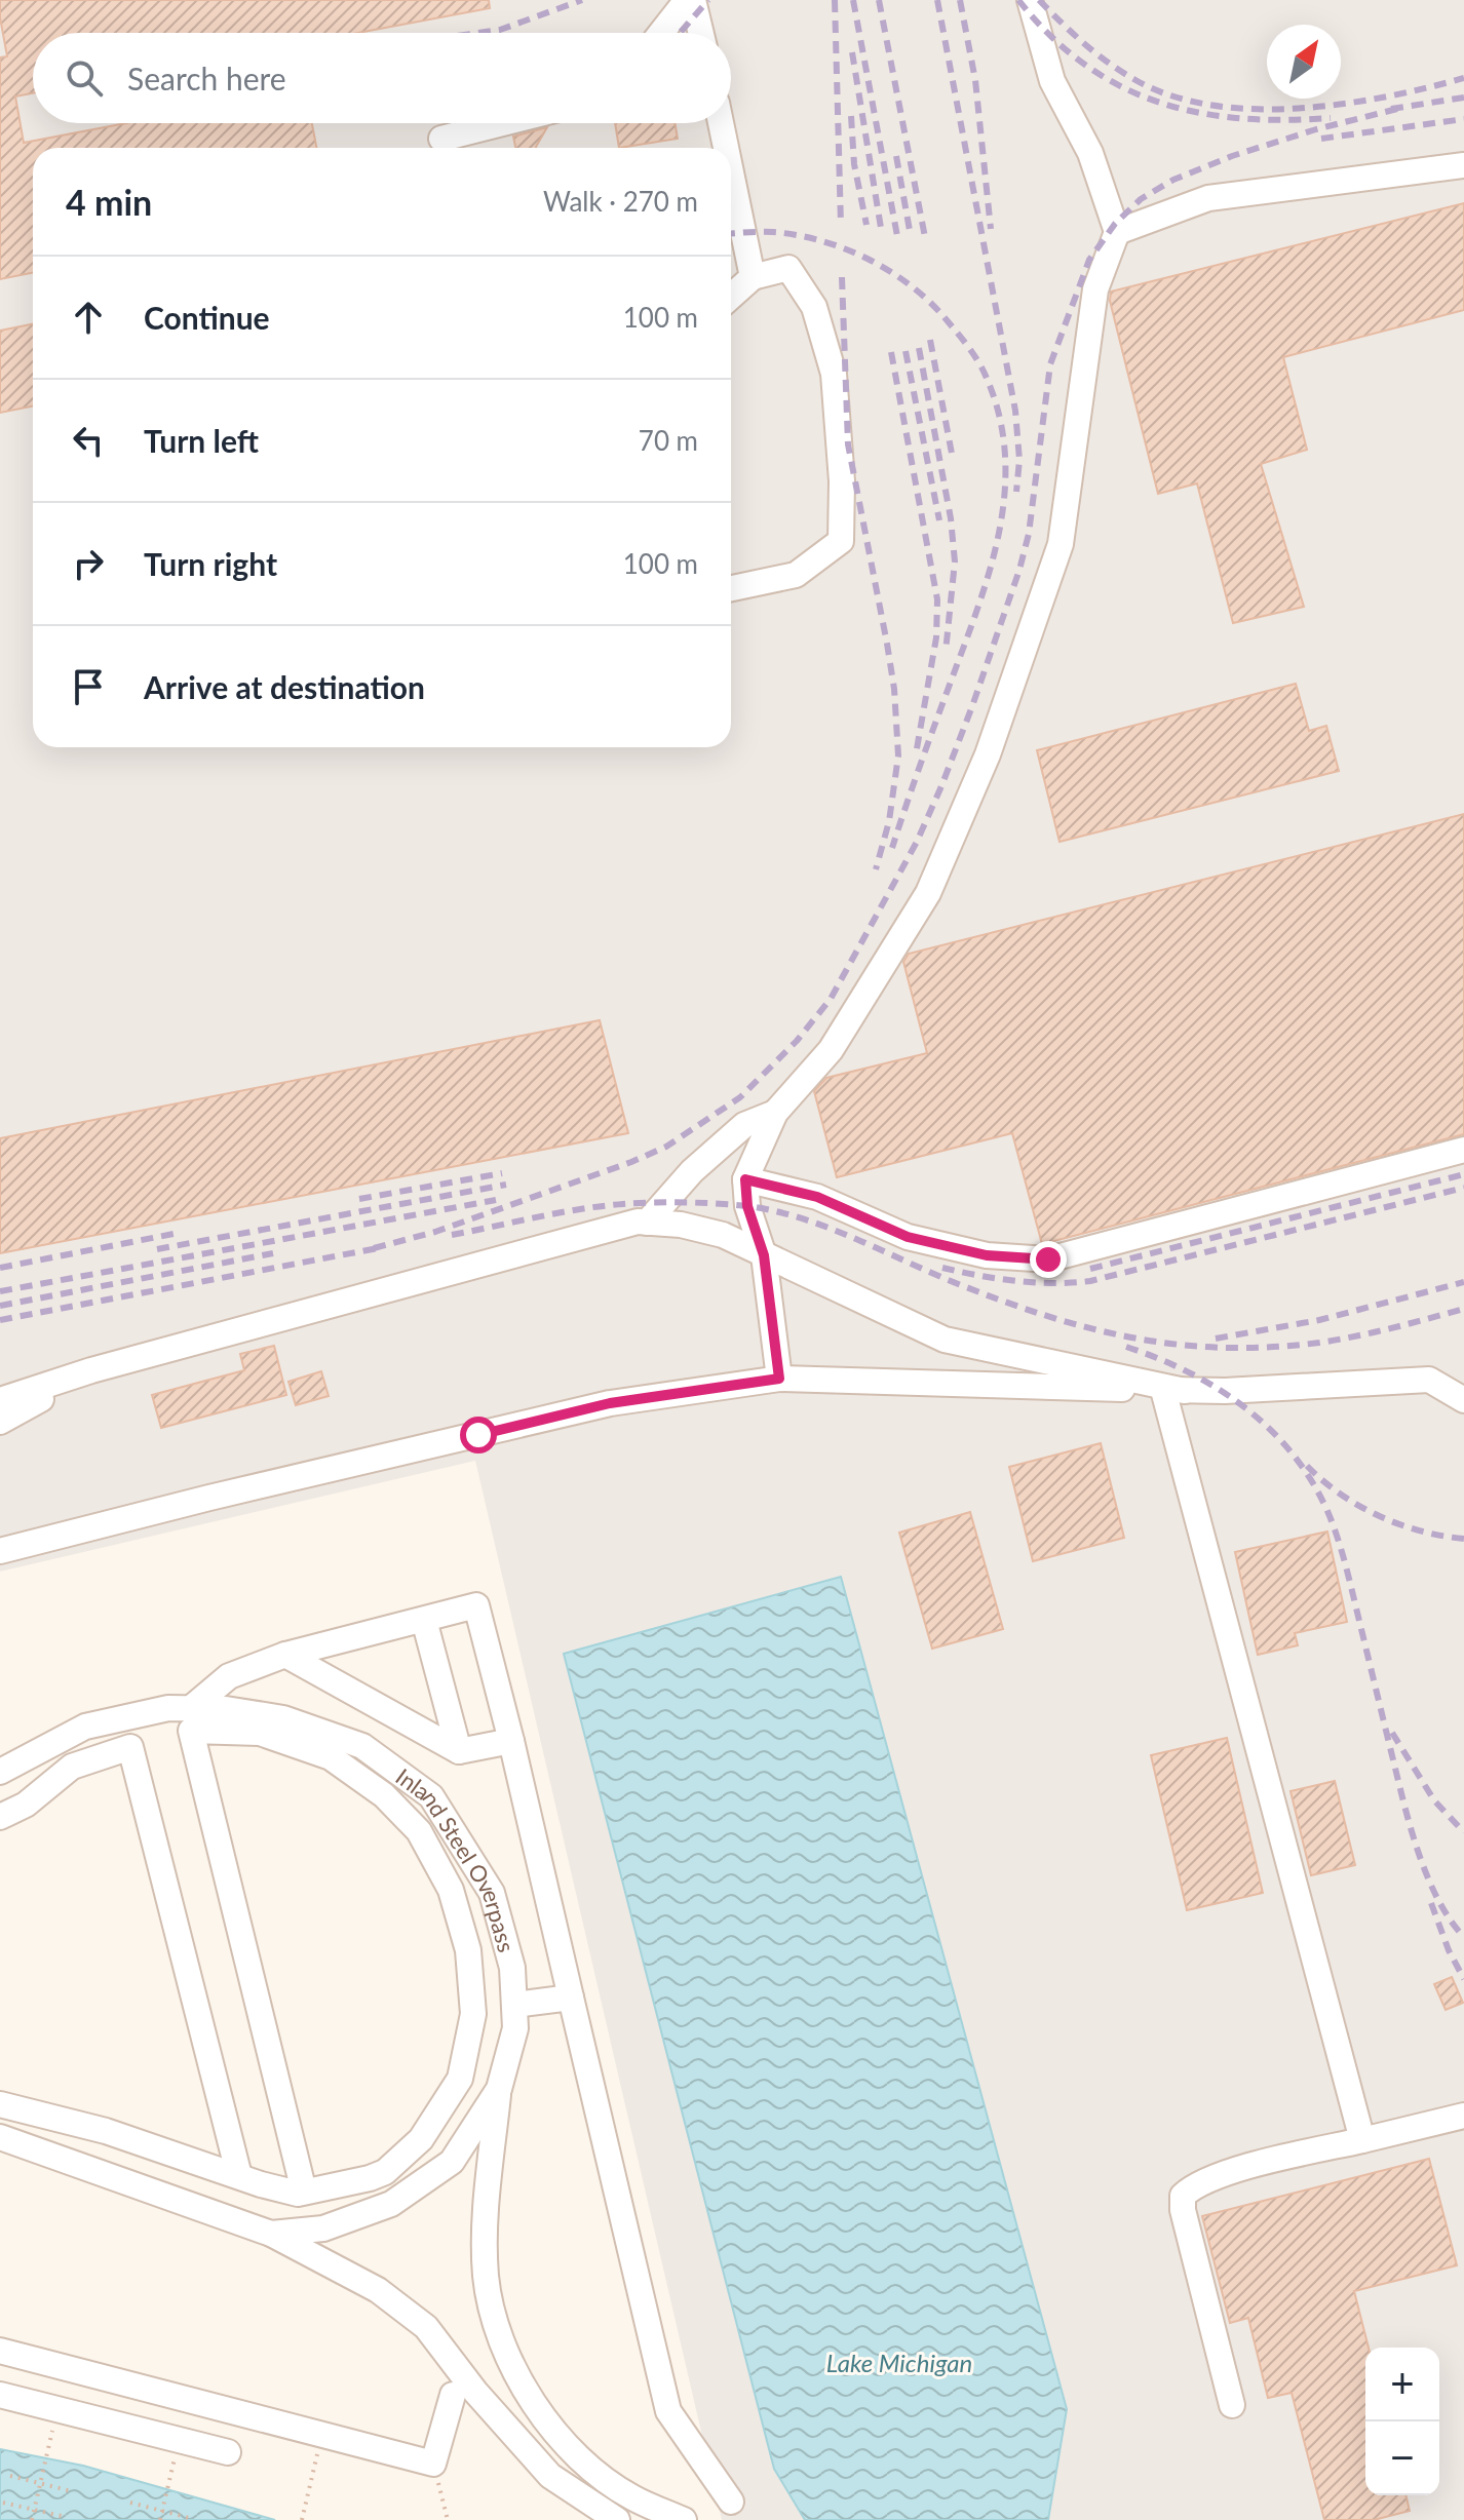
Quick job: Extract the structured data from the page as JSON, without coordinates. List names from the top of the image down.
{
  "streets": {
    "street": ["Inland Steel Overpass"]
  },
  "water": ["Lake Michigan"],
  "north": "top right",
  "page": {
    "search": "Search here",
    "heading": ["4 min", "Walk · 270 m"],
    "list": [
      ["Continue", "100 m"],
      ["Turn left", "70 m"],
      ["Turn right", "100 m"],
      "Arrive at destination"
    ],
    "map_buttons": ["+", "−"]
  }
}
